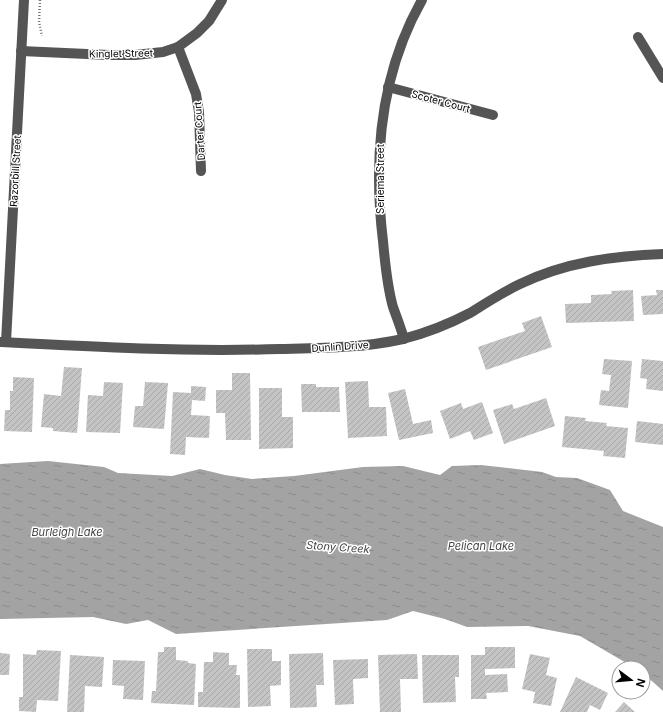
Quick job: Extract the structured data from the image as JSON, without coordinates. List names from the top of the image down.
{
  "streets": {
    "street": [
      "Kinglet Street",
      "Scoter Court",
      "Darter Court",
      "Razorbill Street",
      "Seriema Street",
      "Dunlin Drive"
    ]
  },
  "crossings": [
    ["Kinglet Street", "Darter Court"],
    ["Kinglet Street", "Razorbill Street"],
    ["Scoter Court", "Seriema Street"],
    ["Razorbill Street", "Dunlin Drive"],
    ["Seriema Street", "Dunlin Drive"]
  ],
  "water": ["Burleigh Lake", "Pelican Lake", "Stony Creek"],
  "north": "right"
}
